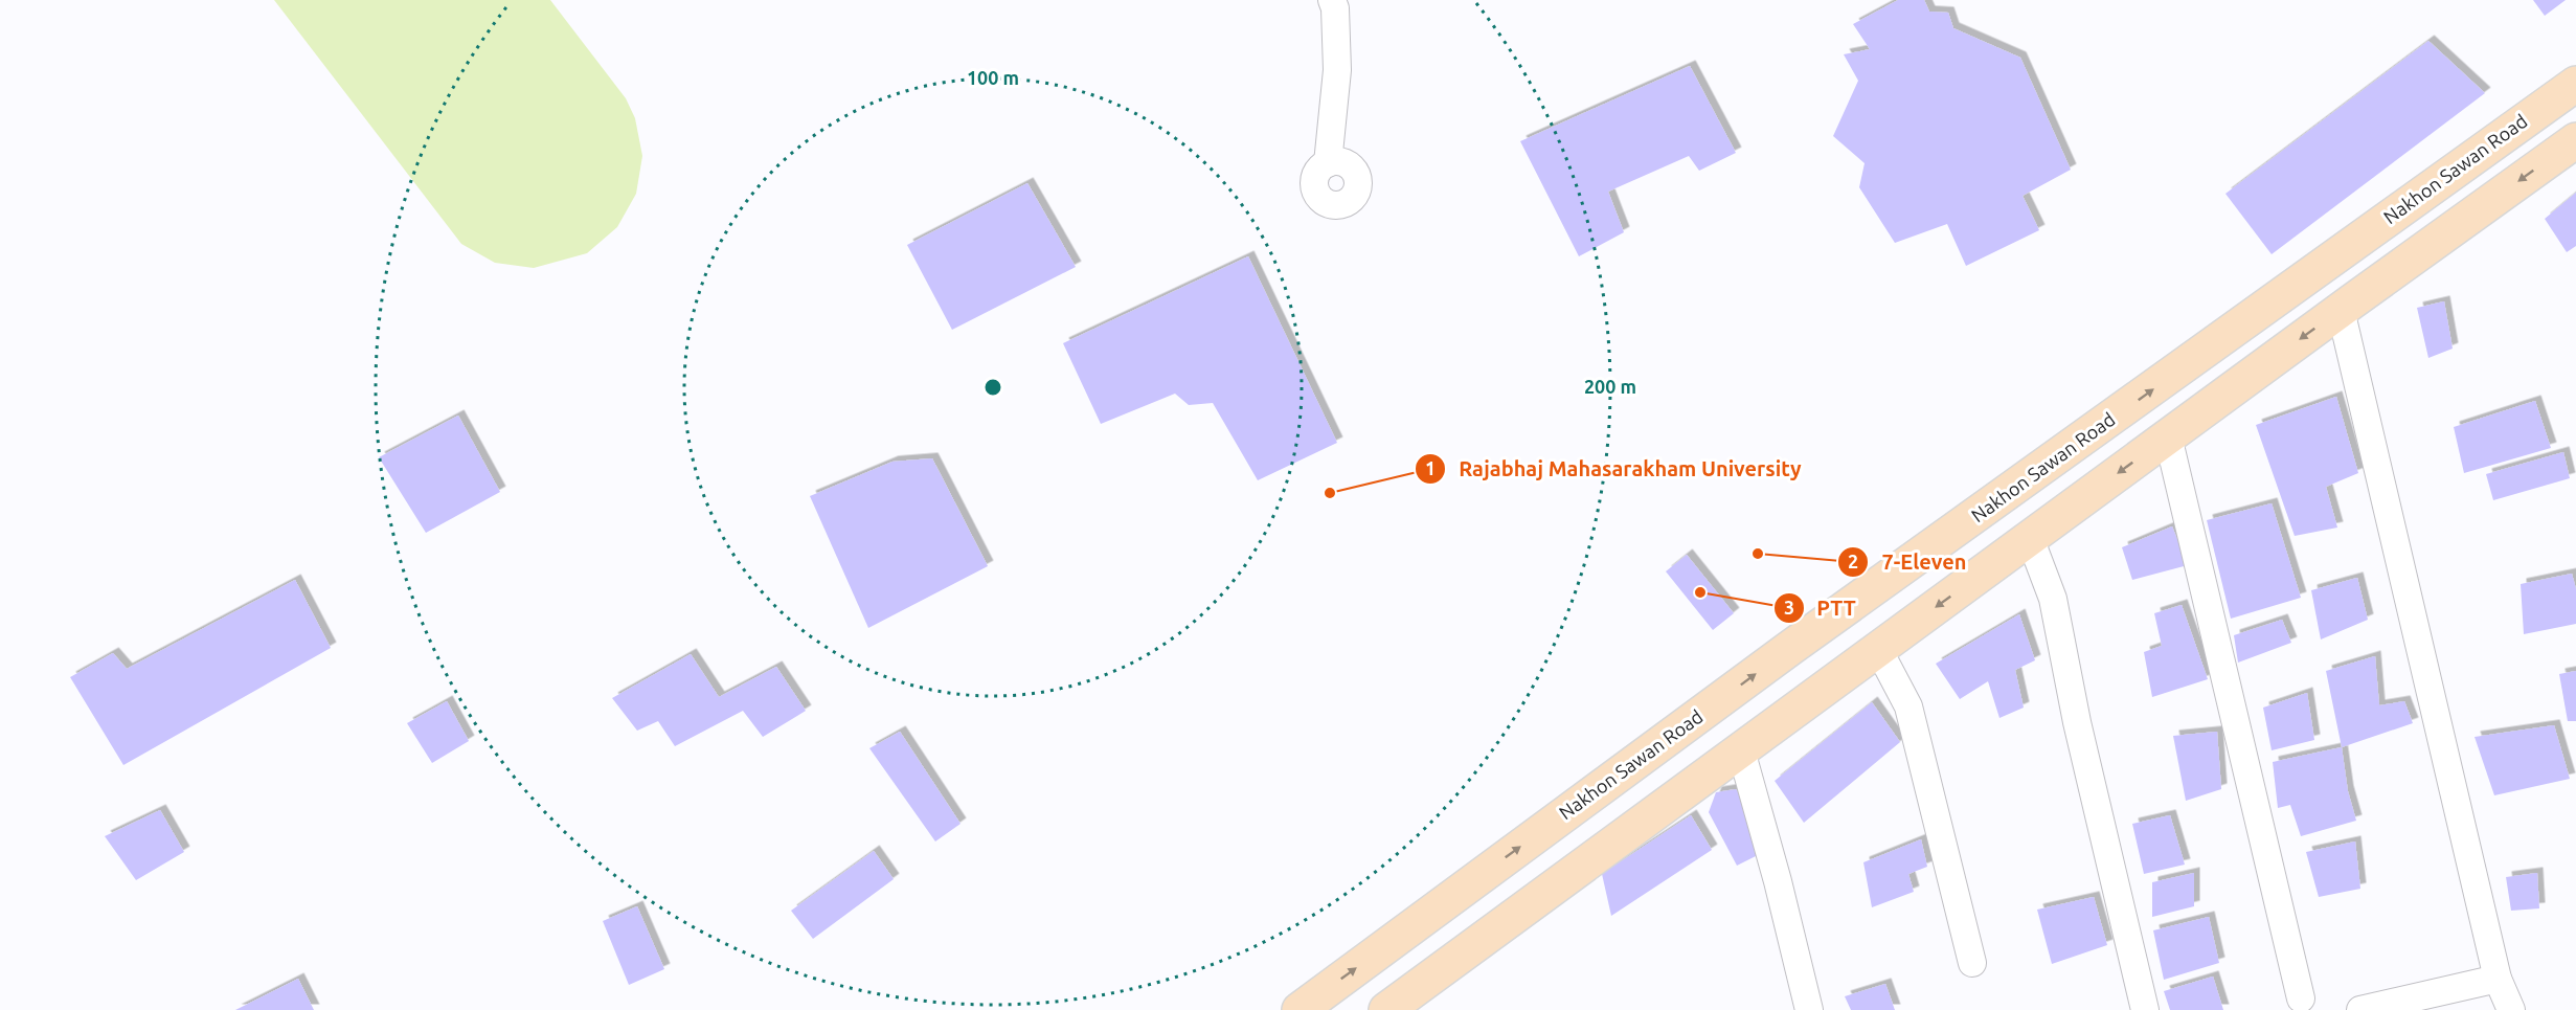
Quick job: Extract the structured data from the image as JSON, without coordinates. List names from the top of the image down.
{
  "streets": {
    "main road": ["Nakhon Sawan Road"]
  },
  "places": ["Rajabhaj Mahasarakham University", "7-Eleven", "PTT"],
  "rings": ["100 m", "200 m"]
}
